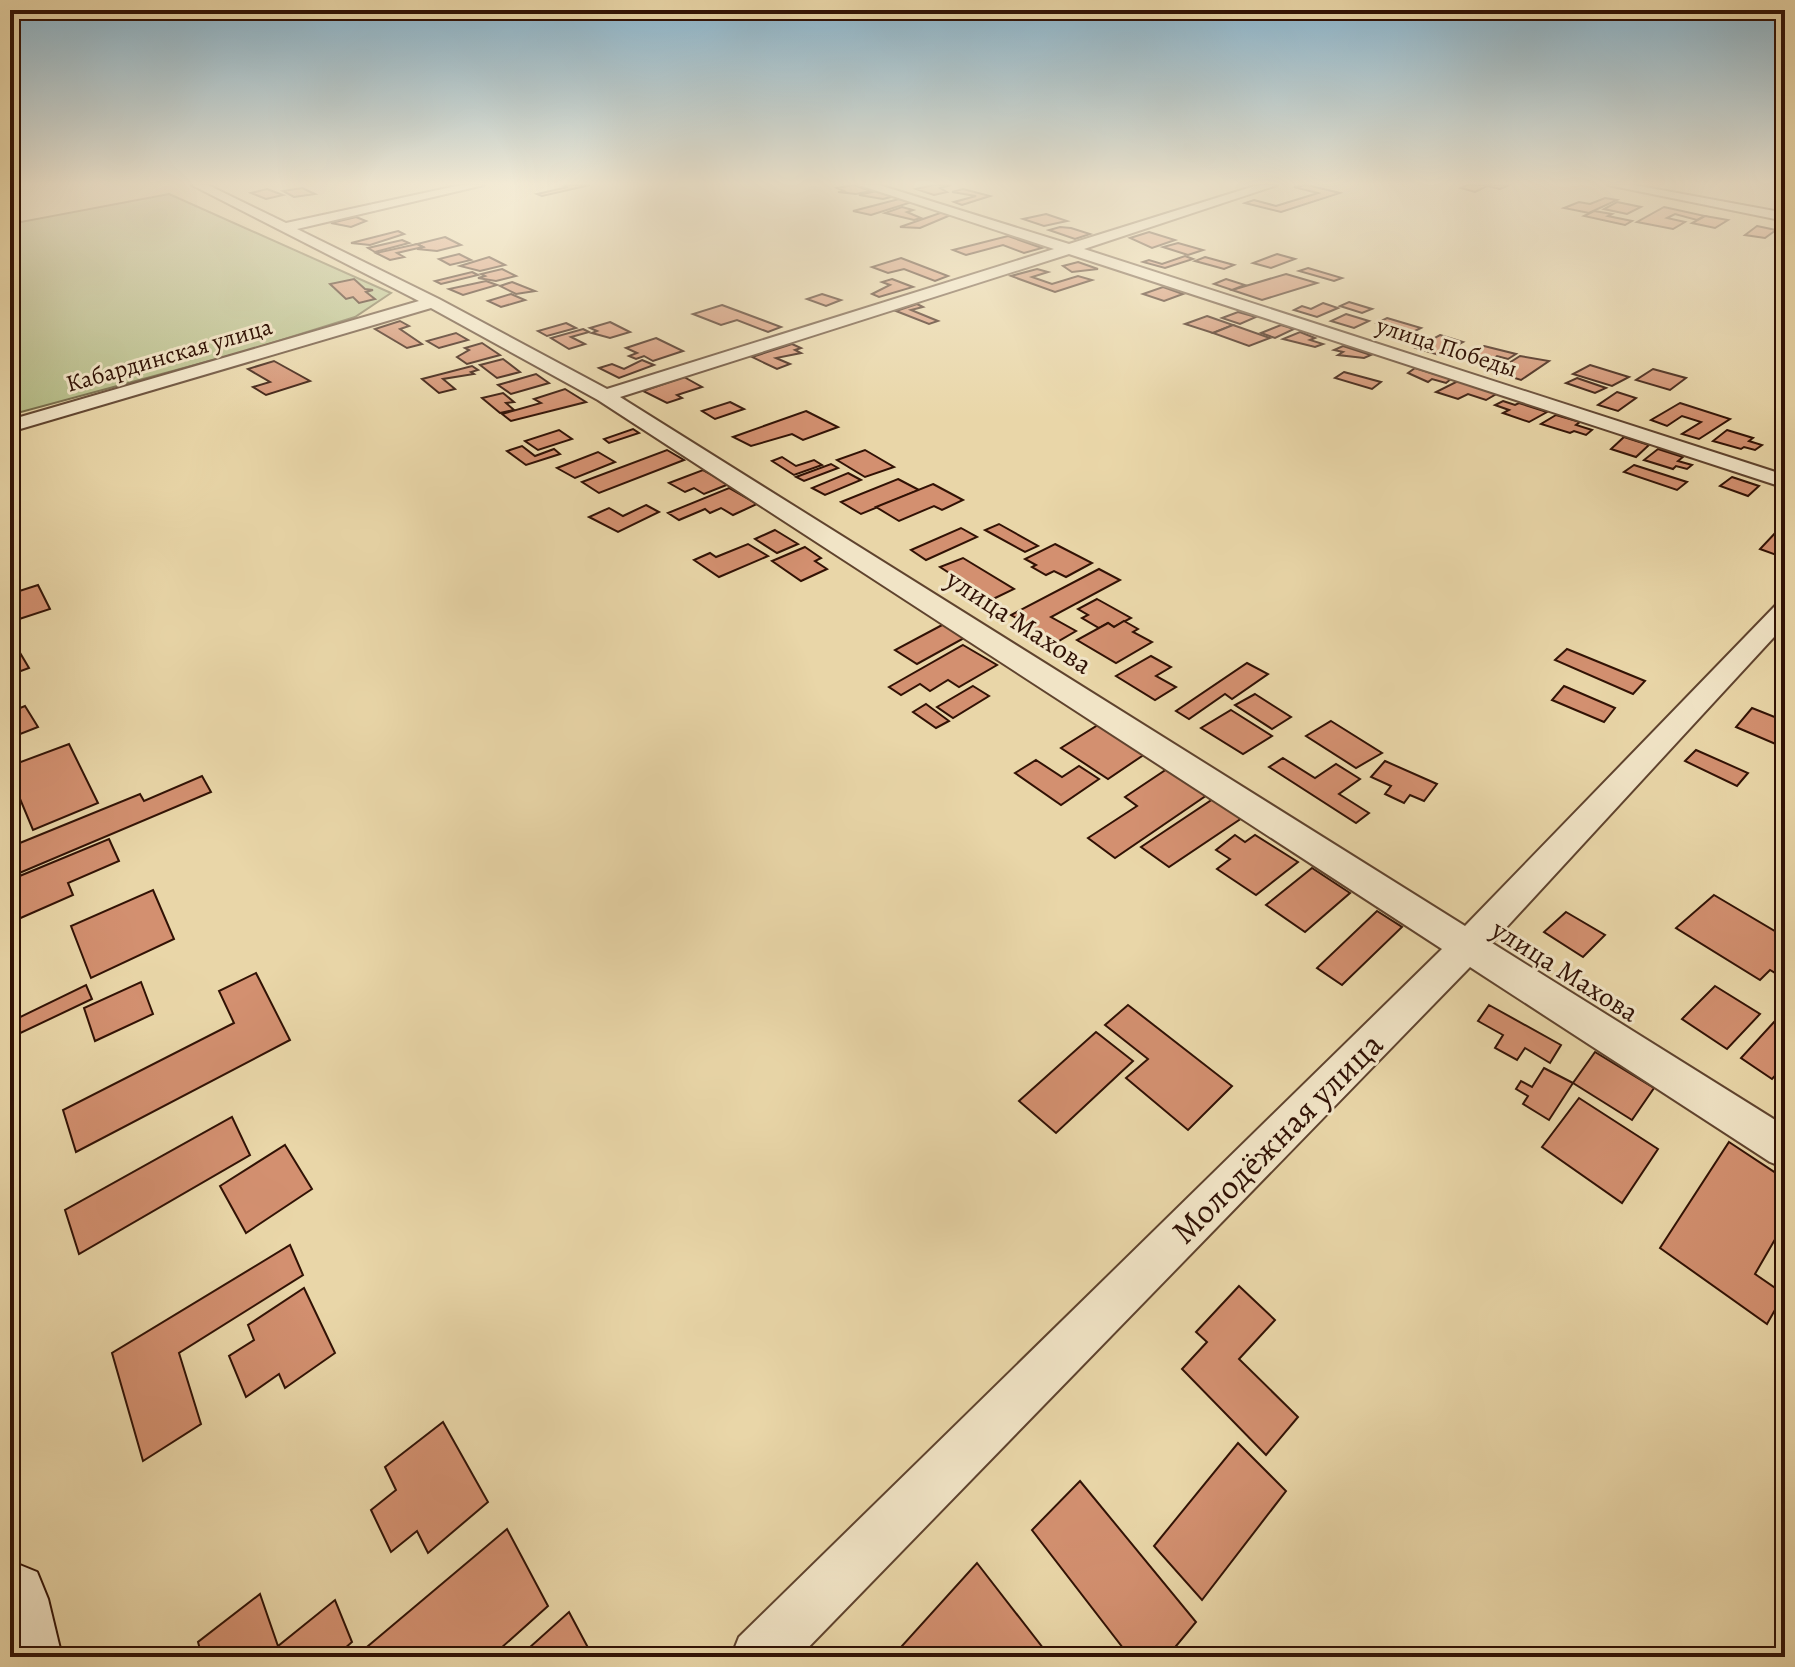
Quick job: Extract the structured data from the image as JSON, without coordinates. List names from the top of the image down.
{
  "streets": {
    "street": [
      "улица Победы",
      "Кабардинская улица",
      "улица Махова",
      "Молодёжная улица"
    ]
  },
  "crossings": [
    ["Кабардинская улица", "улица Махова"],
    ["улица Махова", "Молодёжная улица"]
  ]
}
